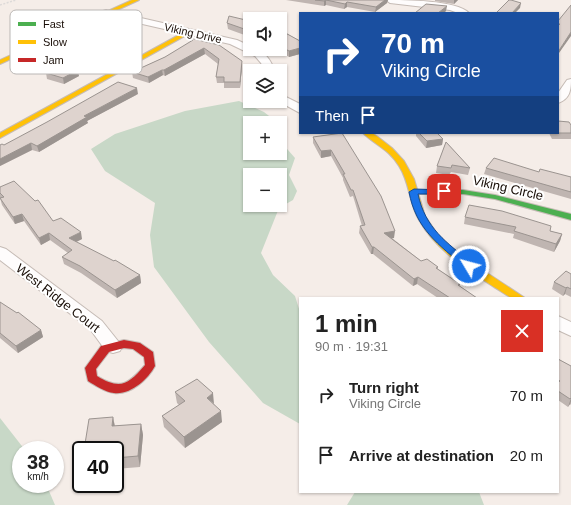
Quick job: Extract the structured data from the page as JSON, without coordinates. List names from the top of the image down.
{
  "streets": {
    "street": ["Viking Drive", "Viking Circle", "West Ridge Court"]
  },
  "legend": ["Fast", "Slow", "Jam"],
  "page": {
    "map_buttons": ["+", "−"],
    "turn": ["70 m", "Viking Circle"],
    "then": "Then",
    "heading": ["1 min", "90 m · 19:31"],
    "list": [
      {
        "name": "Turn right",
        "note": "Viking Circle",
        "value": "70 m"
      },
      {
        "name": "Arrive at destination",
        "value": "20 m"
      }
    ],
    "speed": "38 km/h",
    "limit": "40"
  }
}
